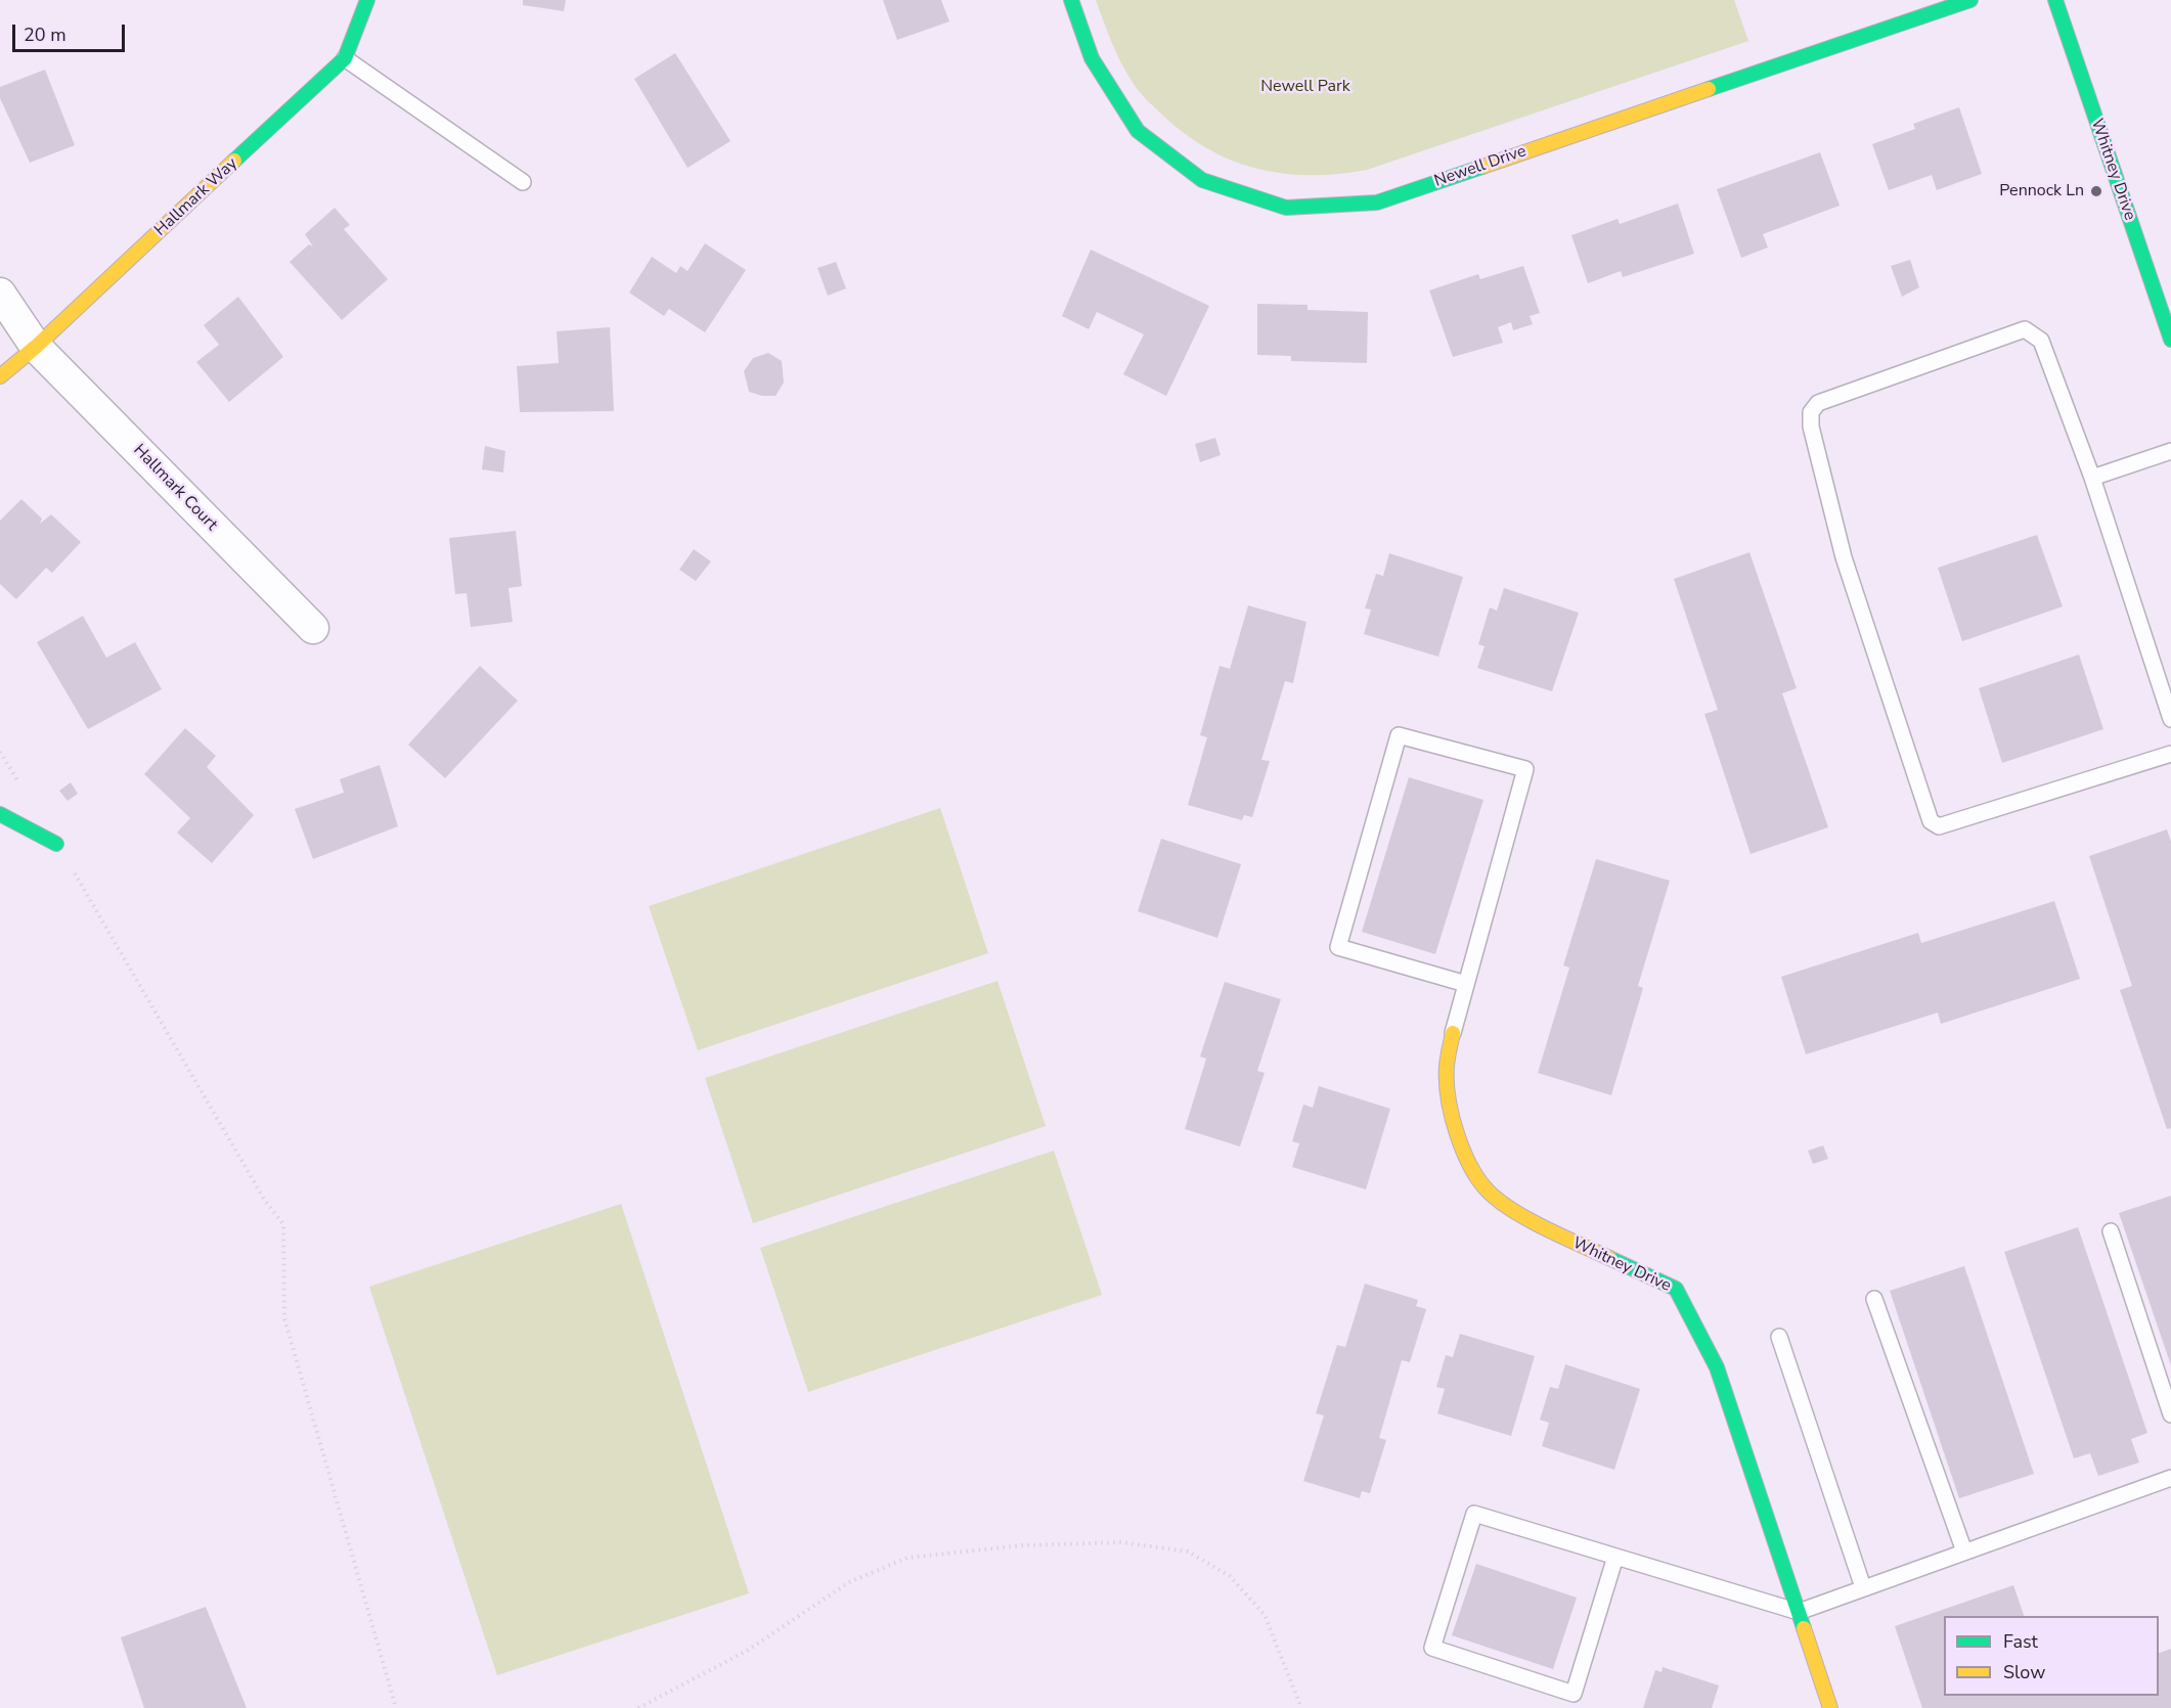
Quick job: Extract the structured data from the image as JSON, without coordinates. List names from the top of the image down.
{
  "streets": {
    "street": [
      "Newell Drive",
      "Whitney Drive",
      "Hallmark Way",
      "Hallmark Court"
    ]
  },
  "crossings": [
    ["Hallmark Way", "Hallmark Court"]
  ],
  "parks": ["Newell Park"],
  "places": ["Pennock Ln"],
  "legend": ["Fast", "Slow"],
  "scale_bar": "20 m"
}
